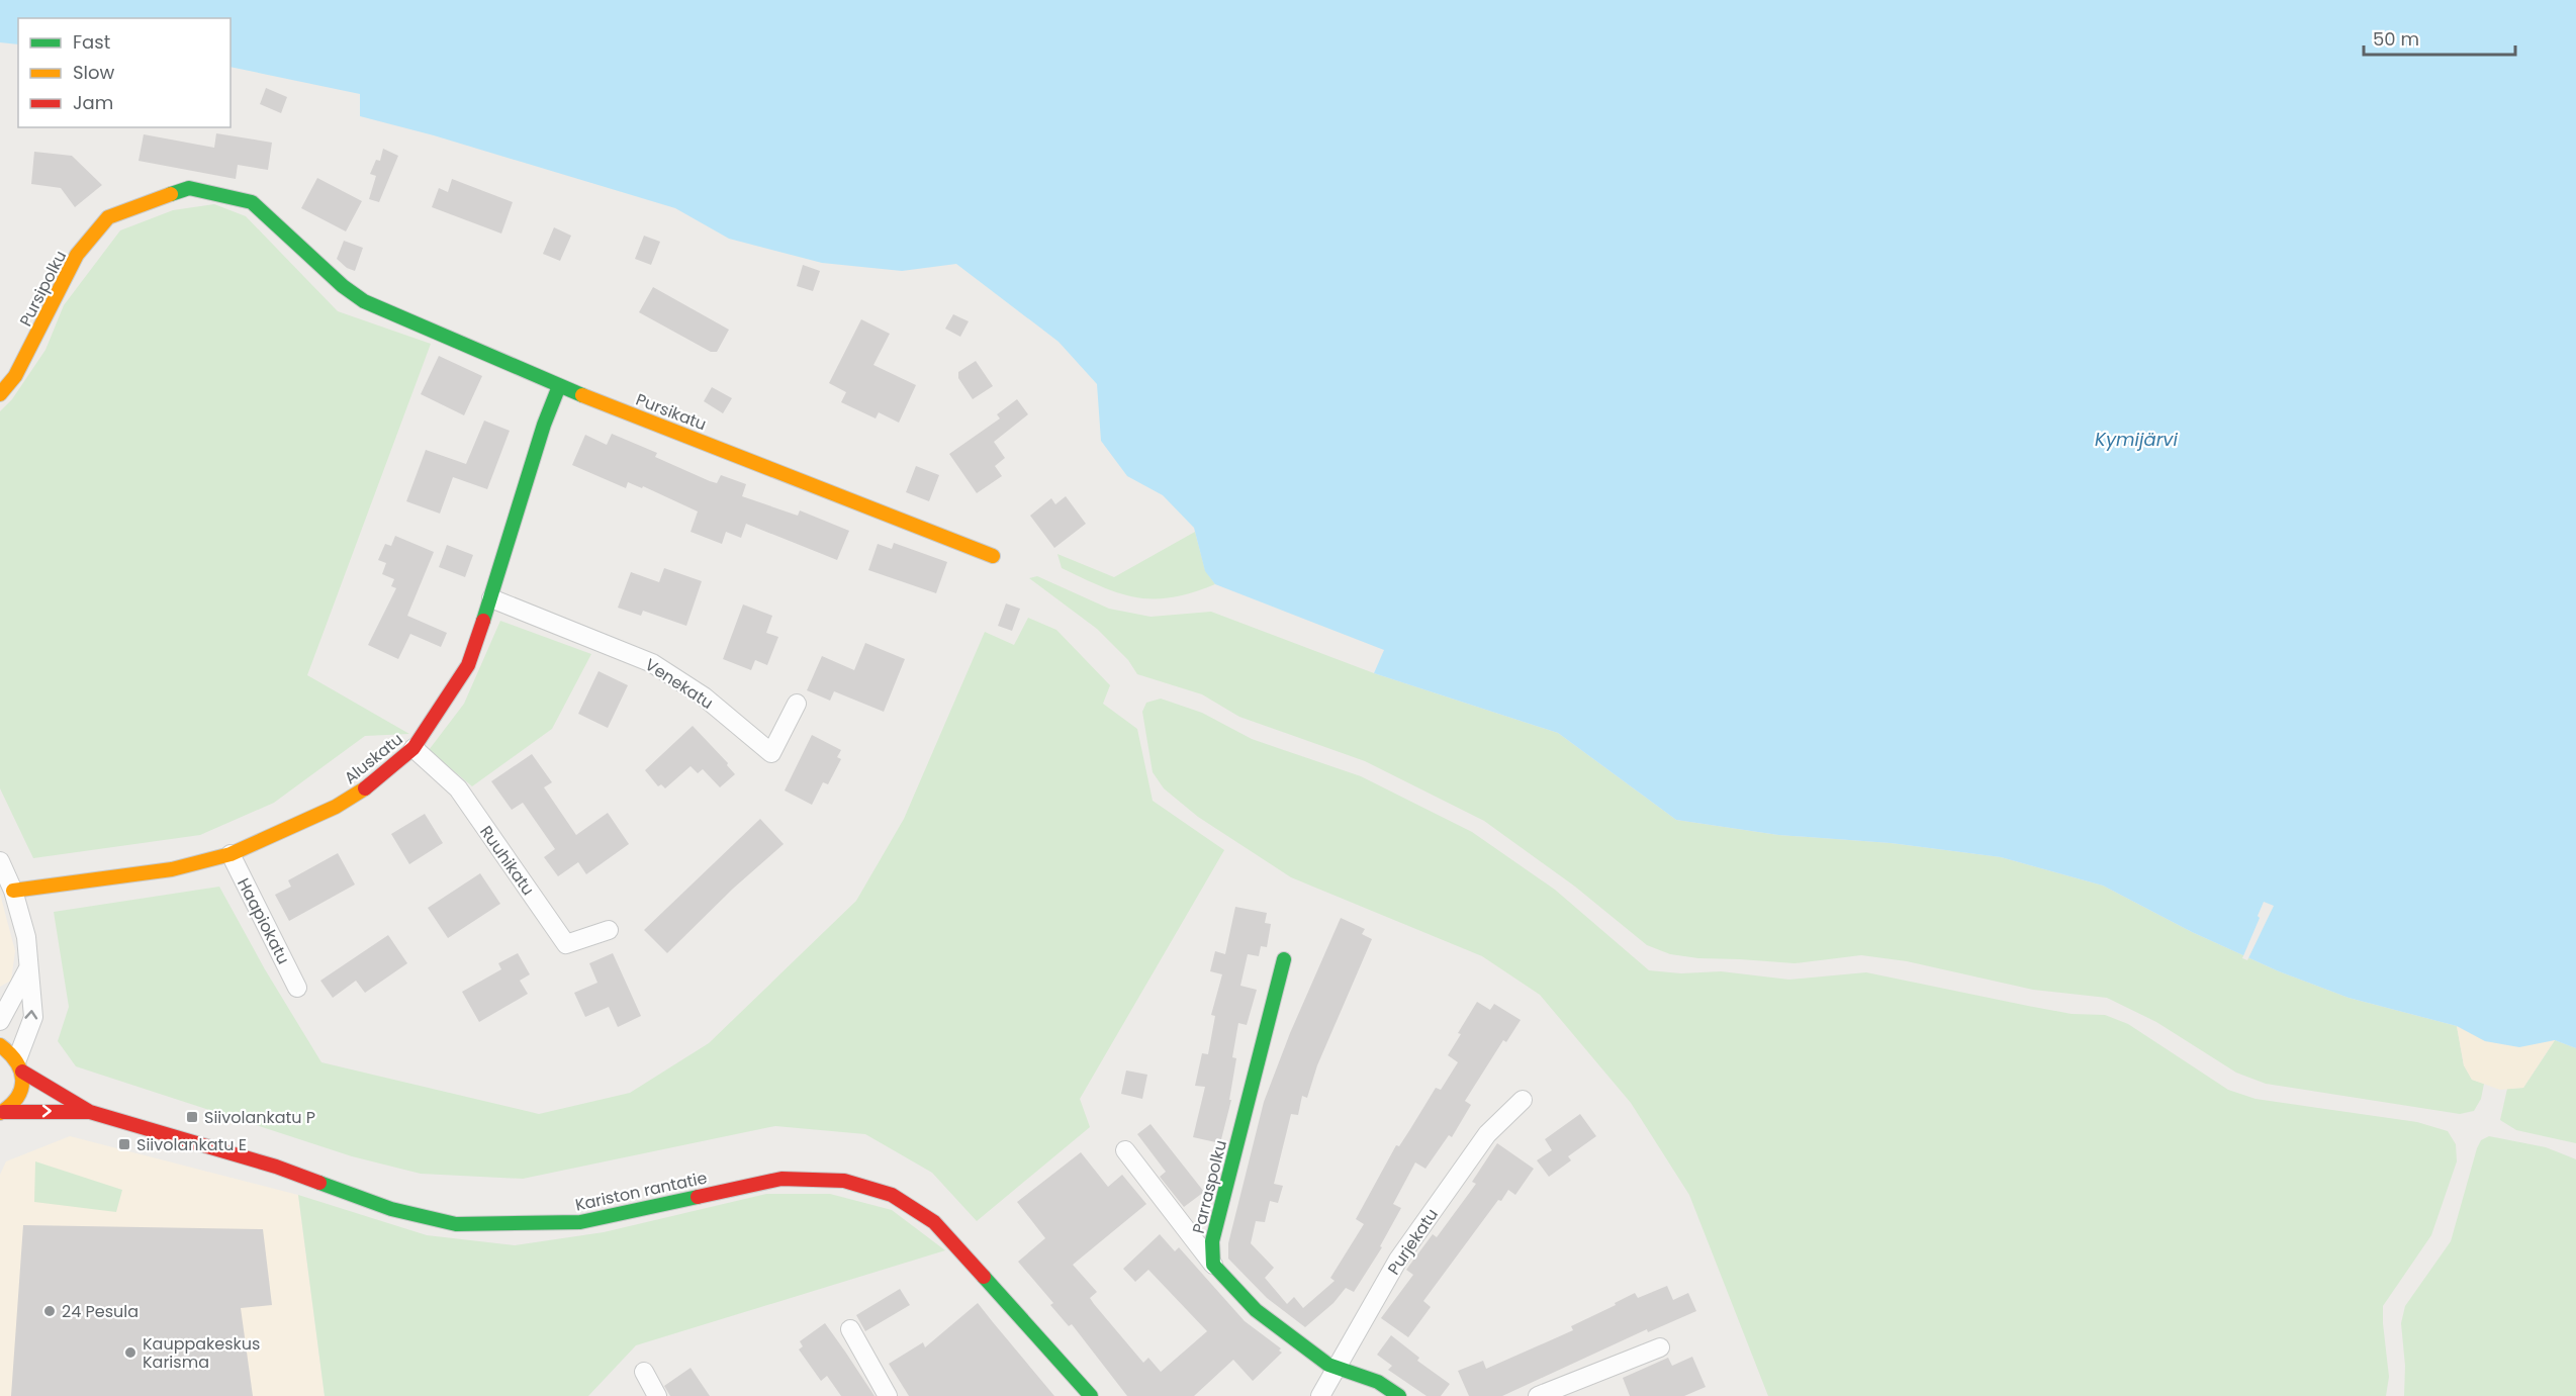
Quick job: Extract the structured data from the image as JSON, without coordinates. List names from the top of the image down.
{
  "streets": {
    "street": [
      "Pursipolku",
      "Pursikatu",
      "Venekatu",
      "Aluskatu",
      "Ruuhikatu",
      "Haapiokatu",
      "Parraspolku",
      "Kariston rantatie",
      "Purjekatu"
    ]
  },
  "crossings": [
    ["Pursipolku", "Pursikatu"],
    ["Pursikatu", "Aluskatu"],
    ["Venekatu", "Aluskatu"],
    ["Aluskatu", "Ruuhikatu"],
    ["Aluskatu", "Haapiokatu"]
  ],
  "water": ["Kymijärvi"],
  "places": {
    "transit": ["Siivolankatu P", "Siivolankatu E"],
    "other": ["24 Pesula", "Kauppakeskus Karisma"]
  },
  "legend": ["Fast", "Slow", "Jam"],
  "scale_bar": "50 m"
}
